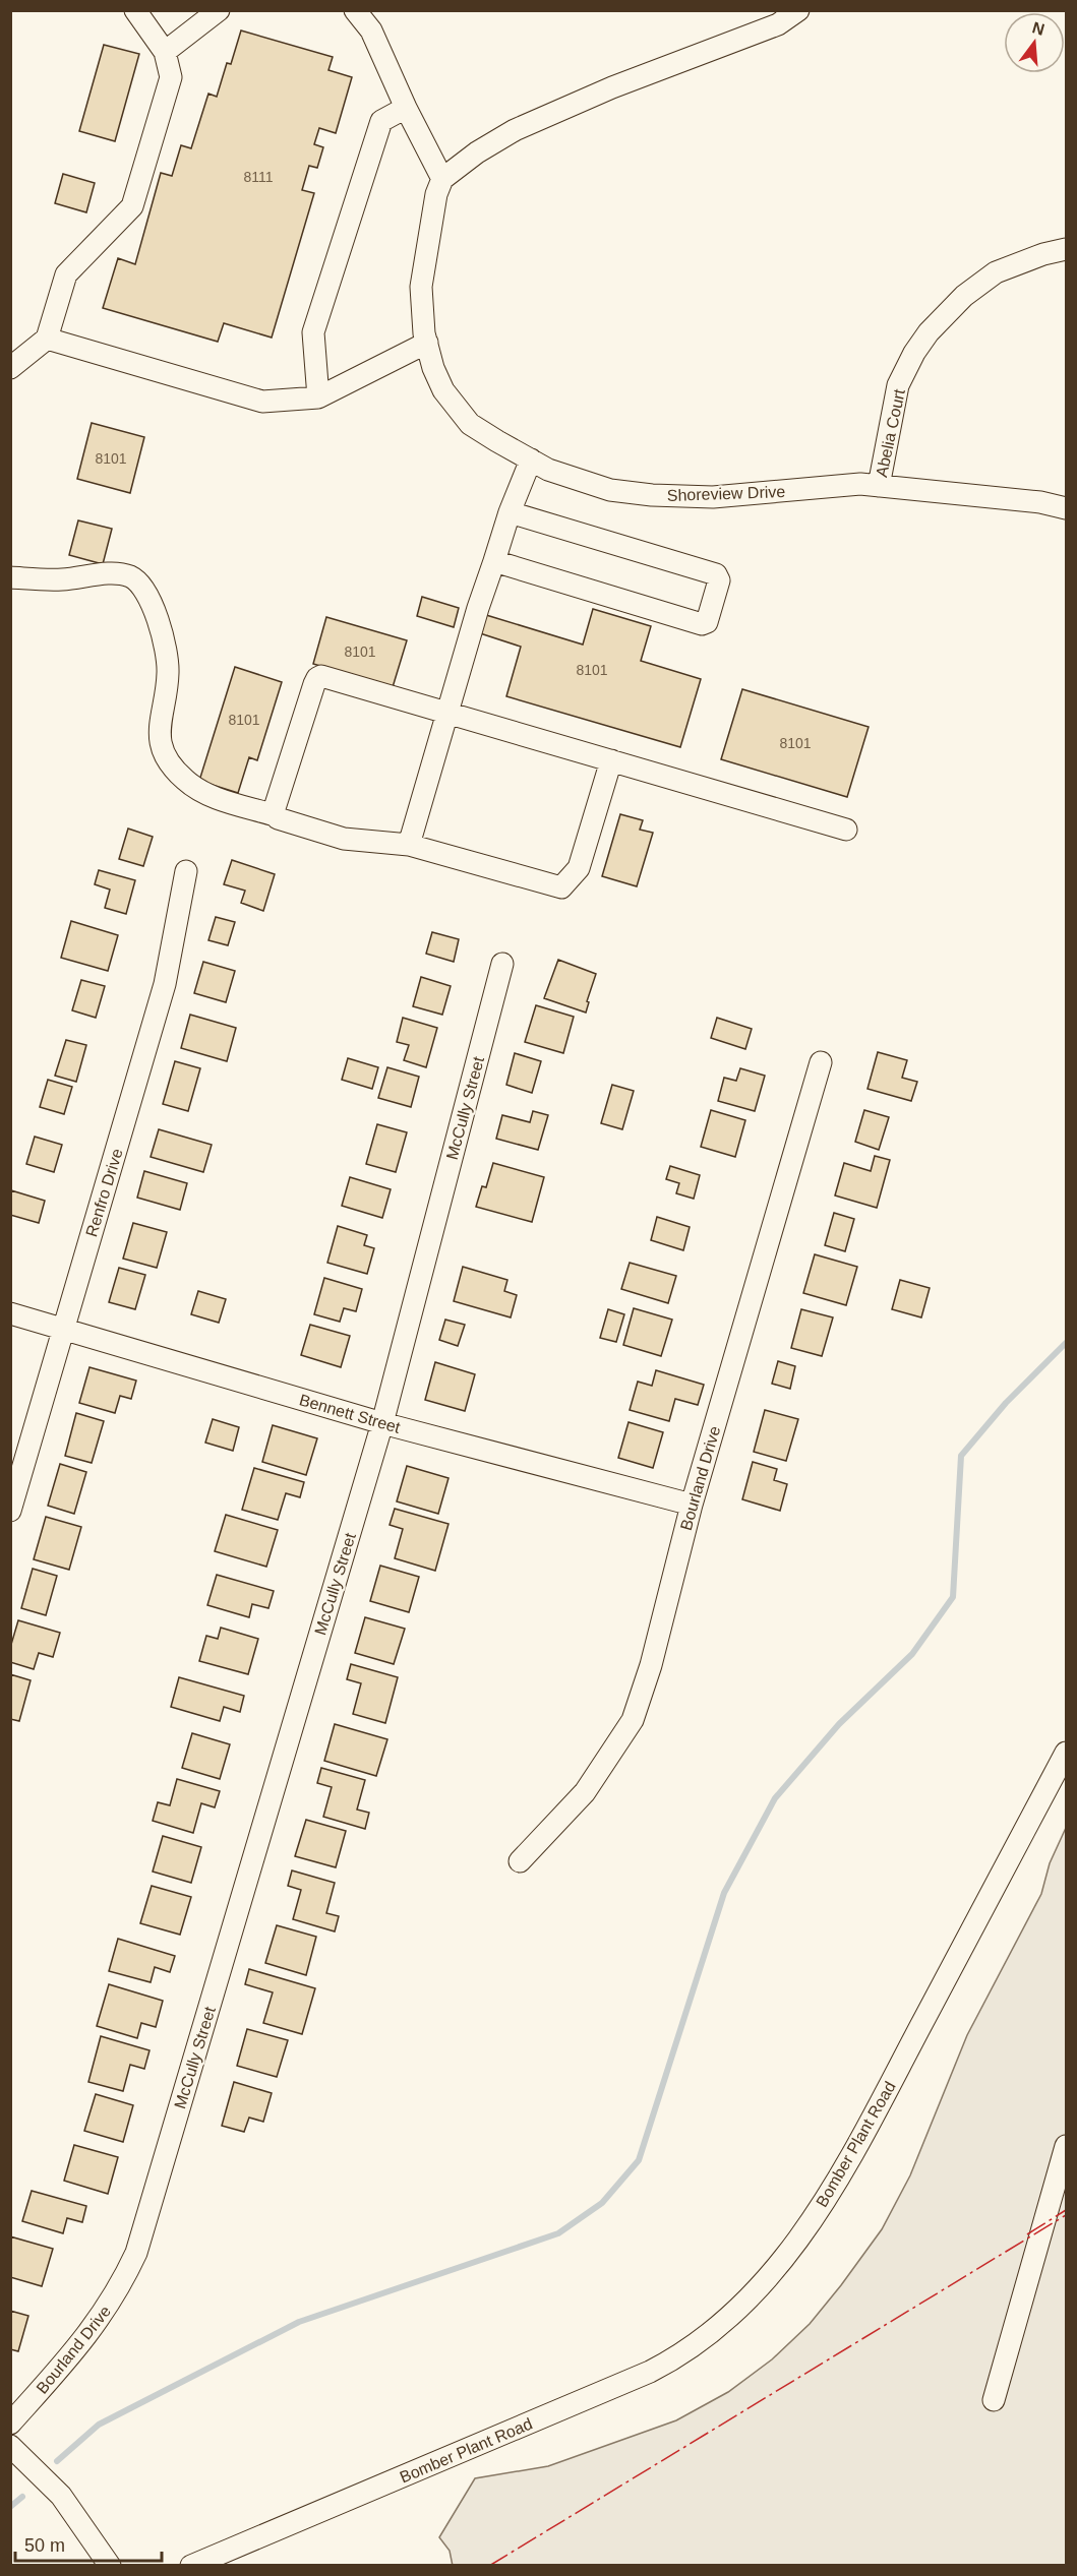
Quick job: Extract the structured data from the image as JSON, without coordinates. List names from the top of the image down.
{
  "streets": {
    "street": [
      "Abelia Court",
      "Shoreview Drive",
      "McCully Street",
      "Renfro Drive",
      "Bennett Street",
      "Bourland Drive",
      "Bomber Plant Road"
    ]
  },
  "crossings": [
    ["Abelia Court", "Shoreview Drive"],
    ["McCully Street", "Bennett Street"],
    ["McCully Street", "Bourland Drive"],
    ["Renfro Drive", "Bennett Street"],
    ["Bennett Street", "Bourland Drive"]
  ],
  "house_numbers": [
    "8111",
    "8101",
    "8101",
    "8101",
    "8101",
    "8101"
  ],
  "scale_bar": "50 m",
  "north": "top"
}
